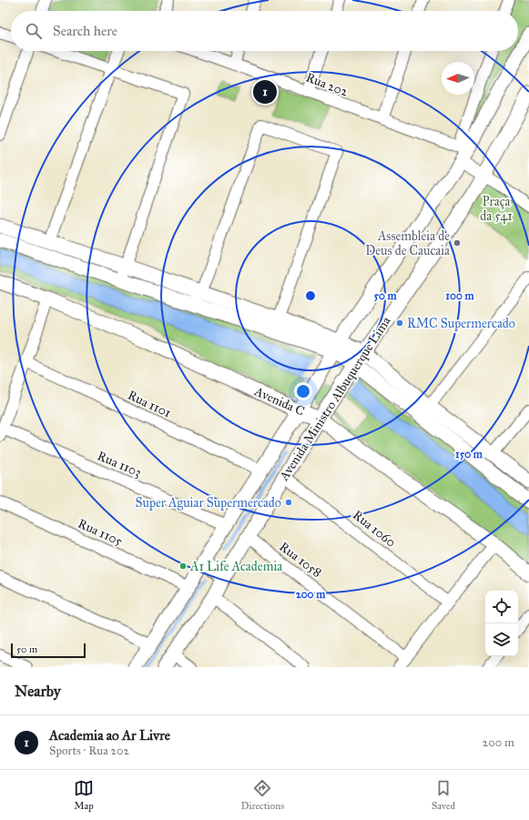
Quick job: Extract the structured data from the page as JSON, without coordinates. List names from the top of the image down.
{
  "streets": {
    "street": [
      "Rua 202",
      "Avenida Ministro Albuquerque Lima",
      "Avenida C",
      "Rua 1101",
      "Rua 1103",
      "Rua 1060",
      "Rua 1105",
      "Rua 1058"
    ]
  },
  "crossings": [
    ["Rua 202", "Avenida Ministro Albuquerque Lima"],
    ["Avenida Ministro Albuquerque Lima", "Avenida C"],
    ["Avenida Ministro Albuquerque Lima", "Rua 1101"],
    ["Avenida Ministro Albuquerque Lima", "Rua 1103"],
    ["Avenida Ministro Albuquerque Lima", "Rua 1060"],
    ["Avenida Ministro Albuquerque Lima", "Rua 1105"],
    ["Avenida Ministro Albuquerque Lima", "Rua 1058"]
  ],
  "parks": ["Praça da 541"],
  "places": [
    "Assembleia de Deus de Caucaia",
    "RMC Supermercado",
    "Super Aguiar Supermercado",
    "A1 Life Academia"
  ],
  "scale_bar": "50 m",
  "north": "left",
  "page": {
    "search": "Search here",
    "pins": "1",
    "scale": "50 m",
    "heading": "Nearby",
    "list": [
      {
        "mark": "1",
        "name": "Academia ao Ar Livre",
        "note": "Sports · Rua 202",
        "value": "200 m"
      }
    ],
    "nav": ["Map", "Directions", "Saved"]
  },
  "rings": [
    "50 m",
    "100 m",
    "150 m",
    "200 m"
  ]
}
